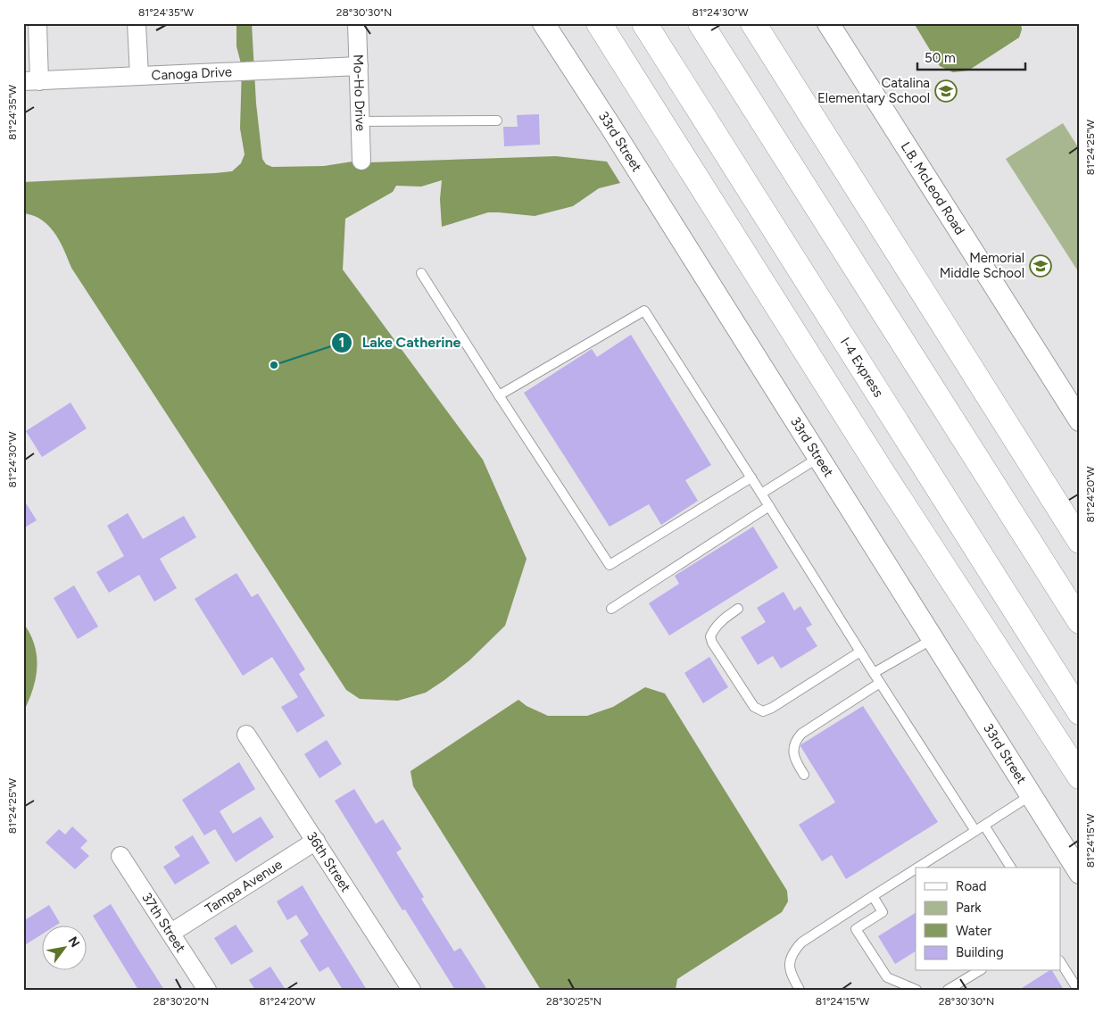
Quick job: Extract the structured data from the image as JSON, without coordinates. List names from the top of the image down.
{
  "streets": {
    "highway": ["I-4 Express"],
    "street": [
      "Canoga Drive",
      "Mo-Ho Drive",
      "33rd Street",
      "L.B. McLeod Road",
      "36th Street",
      "Tampa Avenue",
      "37th Street"
    ]
  },
  "crossings": [
    ["Canoga Drive", "Mo-Ho Drive"],
    ["36th Street", "Tampa Avenue"],
    ["Tampa Avenue", "37th Street"]
  ],
  "places": {
    "school or university": ["Catalina Elementary School", "Memorial Middle School"],
    "other": ["Lake Catherine"]
  },
  "legend": [
    "Road",
    "Park",
    "Water",
    "Building"
  ],
  "scale_bar": "50 m",
  "north": "top right",
  "coordinates": [
    "81°24'35\"W",
    "28°30'30\"N",
    "81°24'30\"W",
    "81°24'25\"W",
    "81°24'20\"W",
    "81°24'15\"W",
    "28°30'20\"N",
    "28°30'25\"N"
  ]
}
